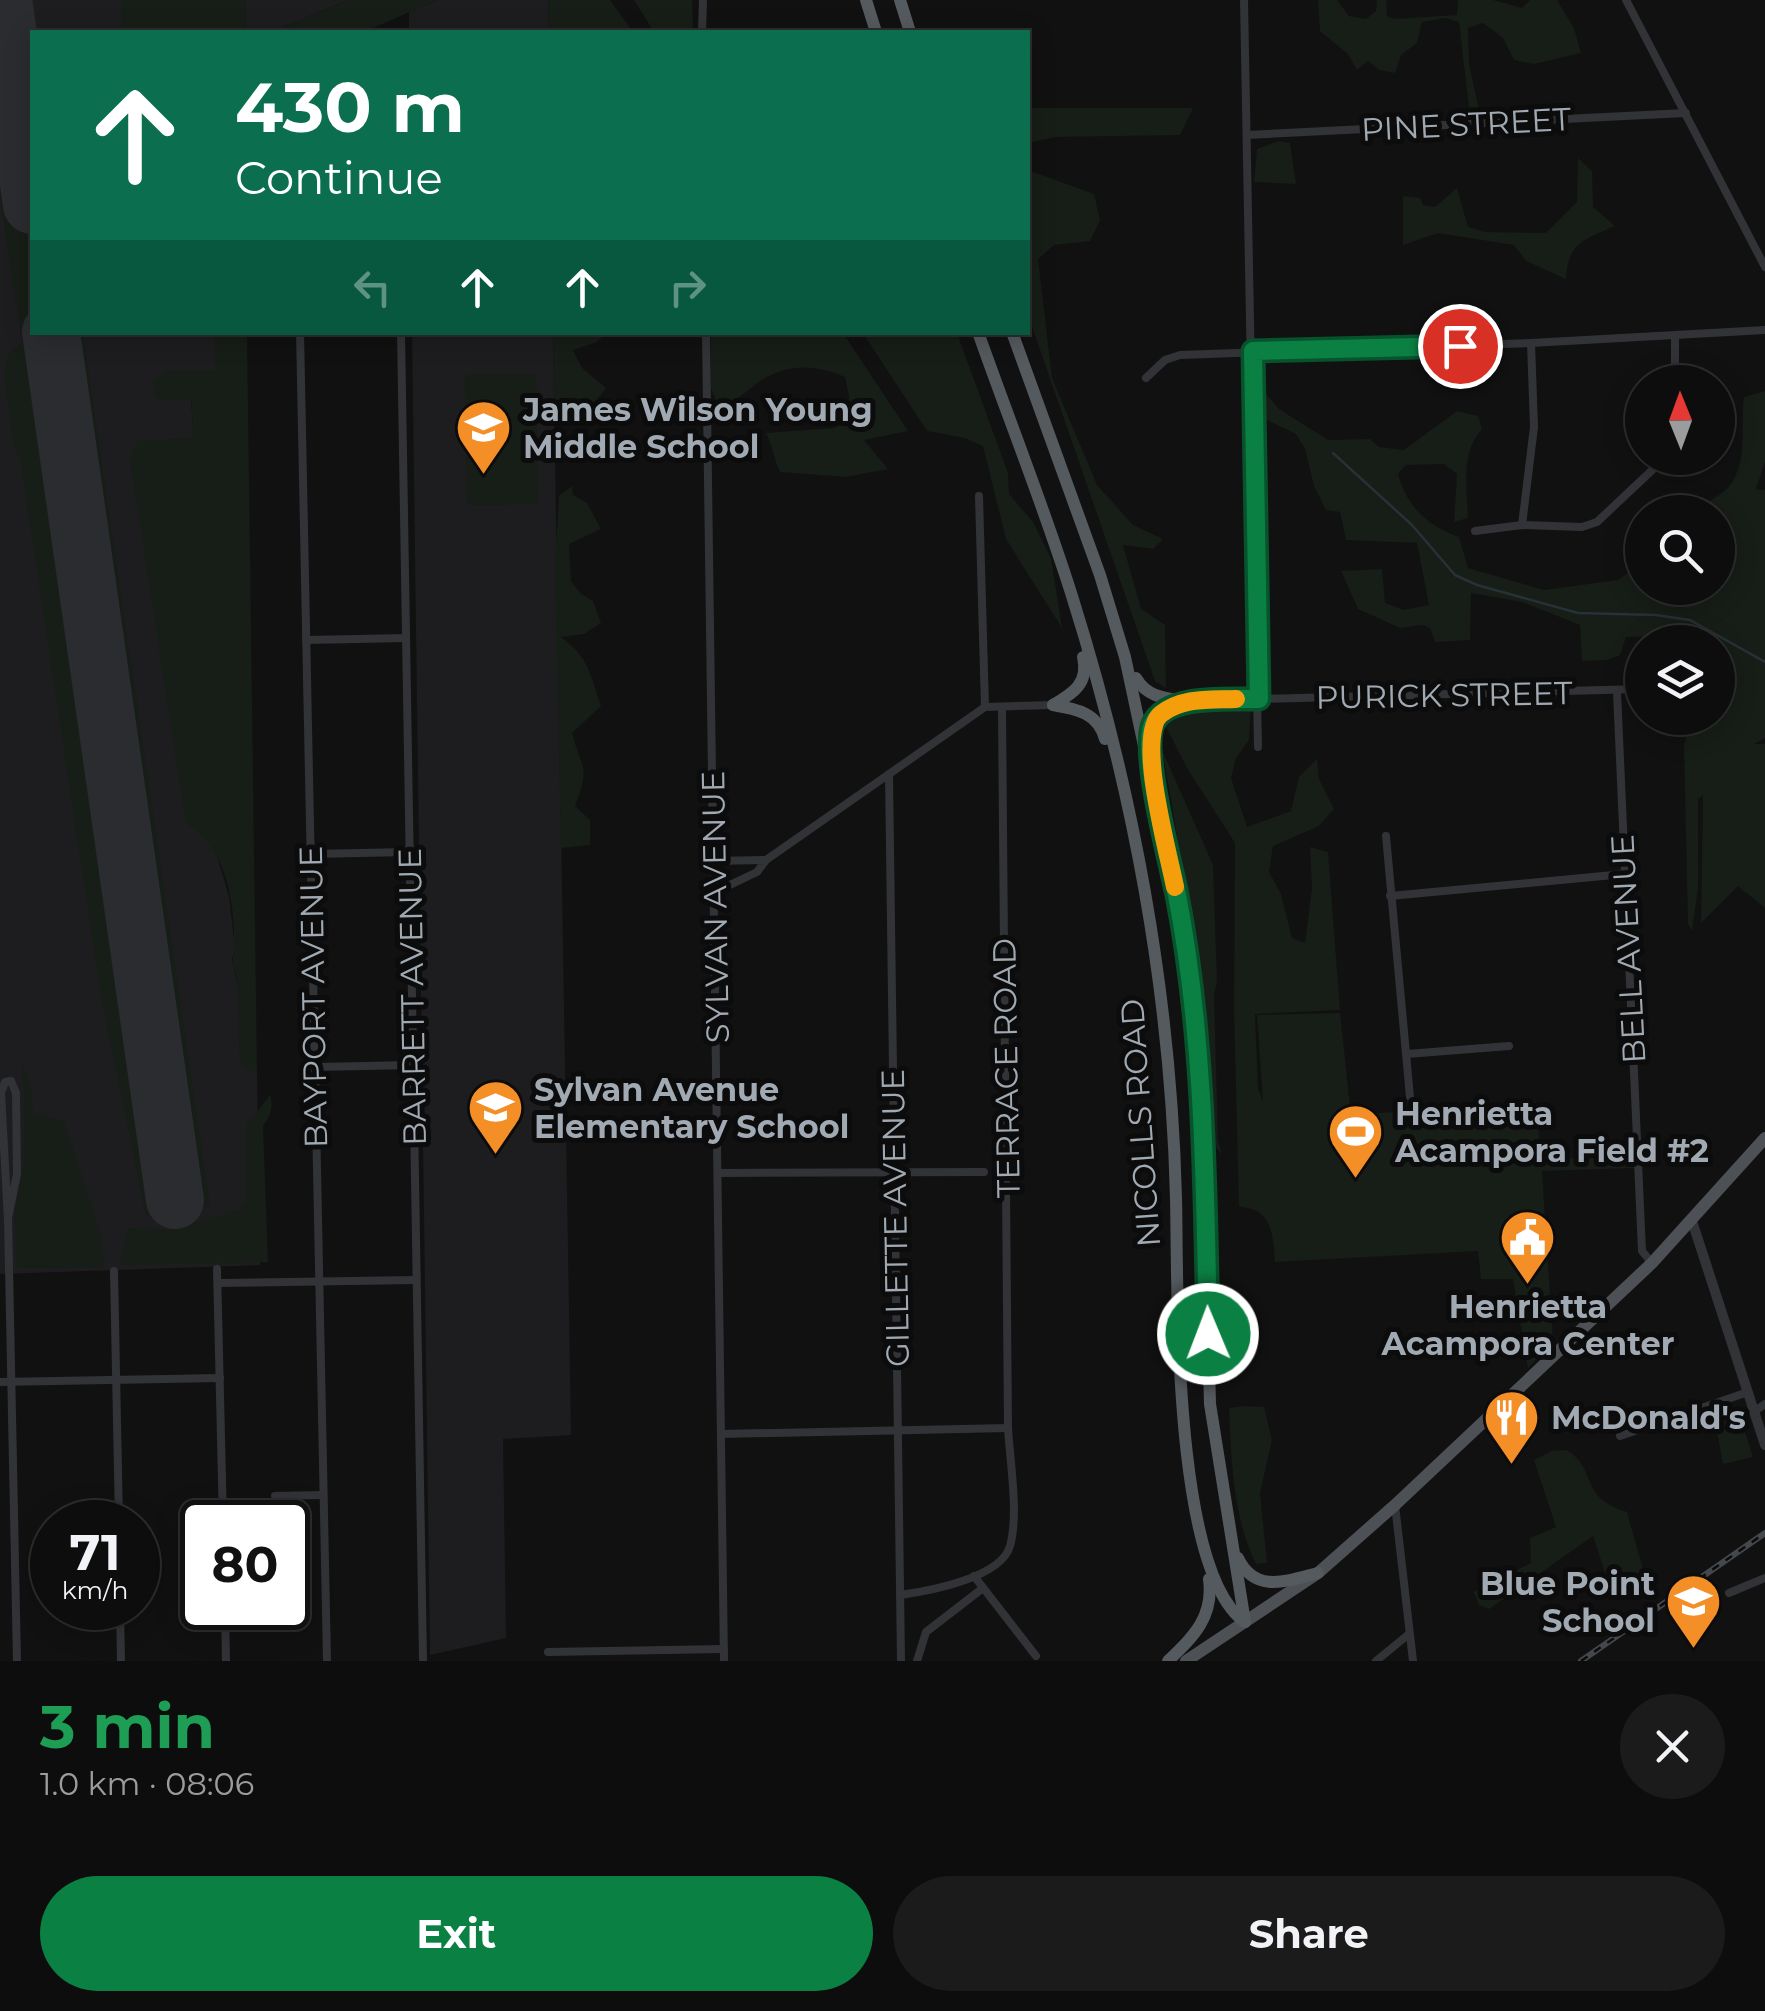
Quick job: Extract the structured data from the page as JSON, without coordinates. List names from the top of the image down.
{
  "streets": {
    "highway": ["NICOLLS ROAD"],
    "street": [
      "PINE STREET",
      "PURICK STREET",
      "SYLVAN AVENUE",
      "BELL AVENUE",
      "BAYPORT AVENUE",
      "BARRETT AVENUE",
      "TERRACE ROAD",
      "GILLETTE AVENUE"
    ]
  },
  "crossings": [
    ["PURICK STREET", "BELL AVENUE"]
  ],
  "places": {
    "school or university": ["James Wilson Young Middle School", "Sylvan Avenue Elementary School", "Blue Point School"],
    "sports": ["Henrietta Acampora Field #2"],
    "public building": ["Henrietta Acampora Center"],
    "restaurant": ["McDonald's"]
  },
  "north": "top",
  "page": {
    "turn": ["430 m", "Continue"],
    "speed": "71 km/h",
    "limit": "80",
    "heading": ["3 min", "1.0 km · 08:06"],
    "buttons": ["Exit", "Share"]
  }
}
